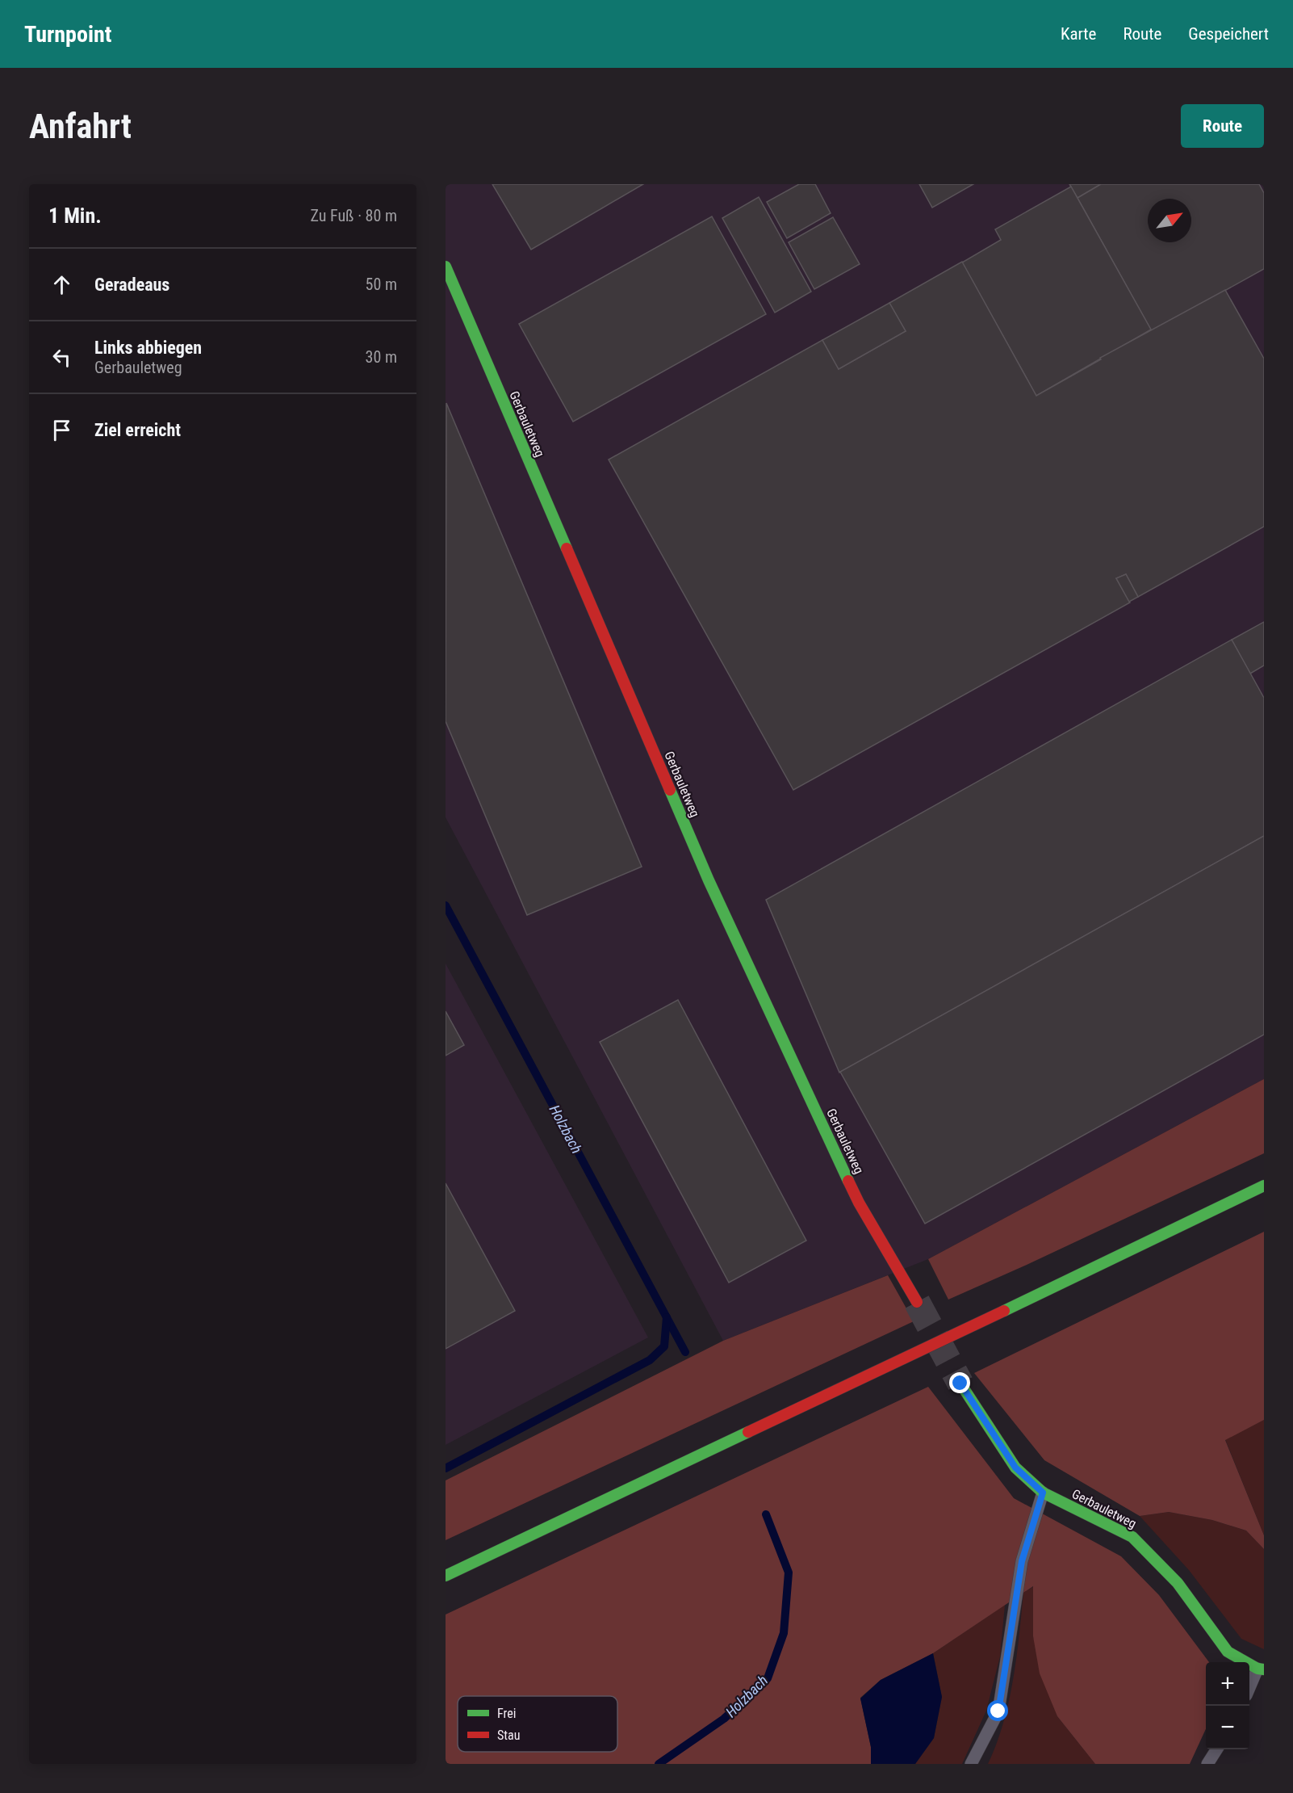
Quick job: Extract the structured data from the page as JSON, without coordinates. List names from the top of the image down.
{
  "streets": {
    "street": ["Gerbauletweg"]
  },
  "water": ["Holzbach"],
  "legend": ["Frei", "Stau"],
  "north": "top right",
  "page": {
    "header": "Turnpoint",
    "nav": ["Karte", "Route", "Gespeichert"],
    "buttons": "Route",
    "title": "Anfahrt",
    "heading": ["1 Min.", "Zu Fuß · 80 m"],
    "list": [
      ["Geradeaus", "50 m"],
      ["Links abbiegen", "Gerbauletweg", "30 m"],
      "Ziel erreicht"
    ],
    "map_buttons": ["+", "−"]
  }
}
